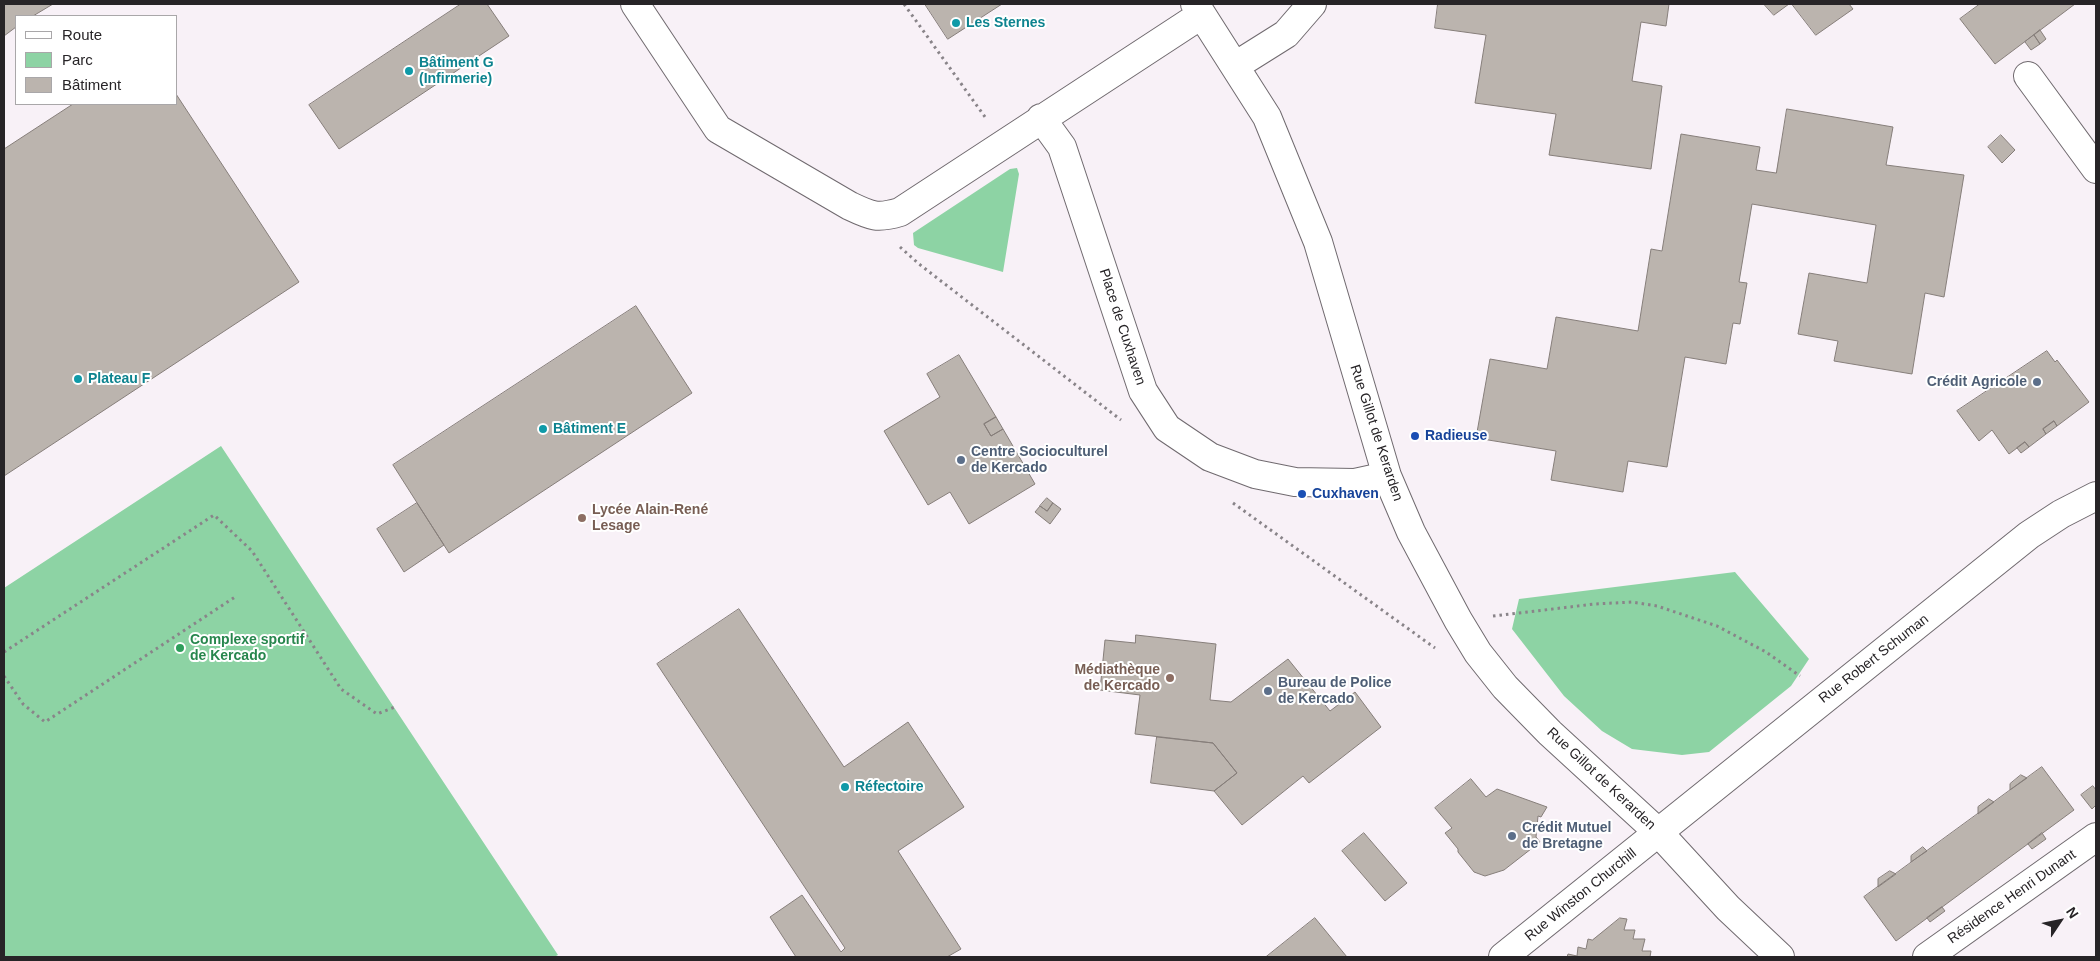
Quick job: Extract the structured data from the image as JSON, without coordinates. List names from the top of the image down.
{
  "streets": {
    "street": [
      "Place de Cuxhaven",
      "Rue Gillot de Kerarden",
      "Rue Robert Schuman",
      "Rue Winston Churchill",
      "Résidence Henri Dunant"
    ]
  },
  "crossings": [
    ["Place de Cuxhaven", "Rue Gillot de Kerarden"],
    ["Rue Gillot de Kerarden", "Rue Robert Schuman"],
    ["Rue Gillot de Kerarden", "Rue Winston Churchill"],
    ["Rue Robert Schuman", "Rue Winston Churchill"]
  ],
  "places": [
    "Les Sternes",
    "Bâtiment G (Infirmerie)",
    "Plateau F",
    "Crédit Agricole",
    "Bâtiment E",
    "Radieuse",
    "Centre Socioculturel de Kercado",
    "Cuxhaven",
    "Lycée Alain-René Lesage",
    "Complexe sportif de Kercado",
    "Médiathèque de Kercado",
    "Bureau de Police de Kercado",
    "Réfectoire",
    "Crédit Mutuel de Bretagne"
  ],
  "legend": ["Route", "Parc", "Bâtiment"],
  "north": "top right"
}
